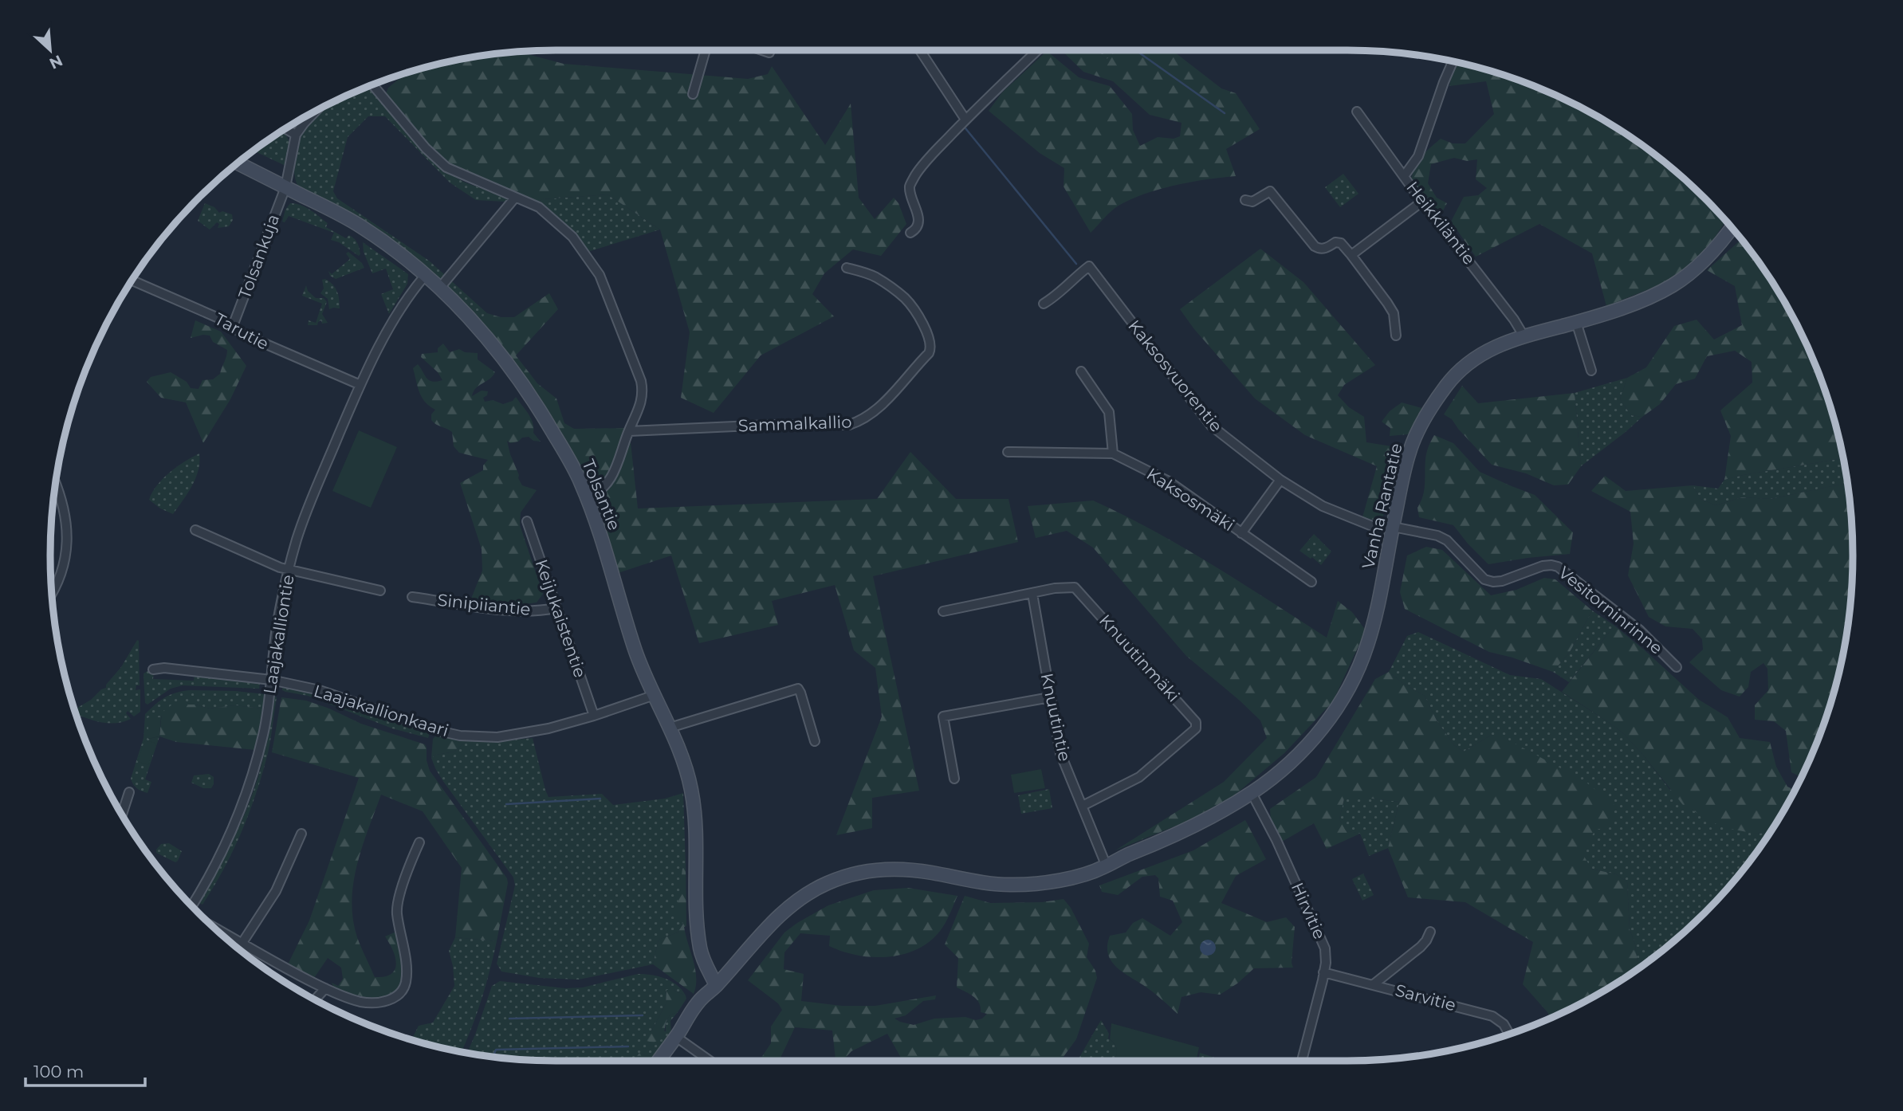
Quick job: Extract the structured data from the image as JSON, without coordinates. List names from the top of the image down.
{
  "streets": {
    "main road": ["Tolsantie", "Vanha Rantatie"],
    "street": [
      "Heikkiläntie",
      "Tolsankuja",
      "Tarutie",
      "Kaksosvuorentie",
      "Sammalkallio",
      "Kaksosmäki",
      "Sinipiiantie",
      "Vesitorninrinne",
      "Keijukaistentie",
      "Laajakalliontie",
      "Knuutinmäki",
      "Laajakallionkaari",
      "Knuutintie",
      "Hirvitie",
      "Sarvitie"
    ]
  },
  "crossings": [
    ["Heikkiläntie", "Vanha Rantatie"],
    ["Tolsankuja", "Tarutie"],
    ["Tolsankuja", "Tolsantie"],
    ["Tarutie", "Laajakalliontie"],
    ["Kaksosvuorentie", "Kaksosmäki"],
    ["Kaksosvuorentie", "Vanha Rantatie"],
    ["Kaksosvuorentie", "Vesitorninrinne"],
    ["Tolsantie", "Vanha Rantatie"],
    ["Tolsantie", "Laajakalliontie"],
    ["Tolsantie", "Laajakallionkaari"],
    ["Vanha Rantatie", "Vesitorninrinne"],
    ["Vanha Rantatie", "Knuutintie"],
    ["Vanha Rantatie", "Hirvitie"],
    ["Sinipiiantie", "Keijukaistentie"],
    ["Keijukaistentie", "Laajakallionkaari"],
    ["Laajakalliontie", "Laajakallionkaari"],
    ["Knuutinmäki", "Knuutintie"],
    ["Hirvitie", "Sarvitie"]
  ],
  "scale_bar": "100 m",
  "north": "bottom right"
}
